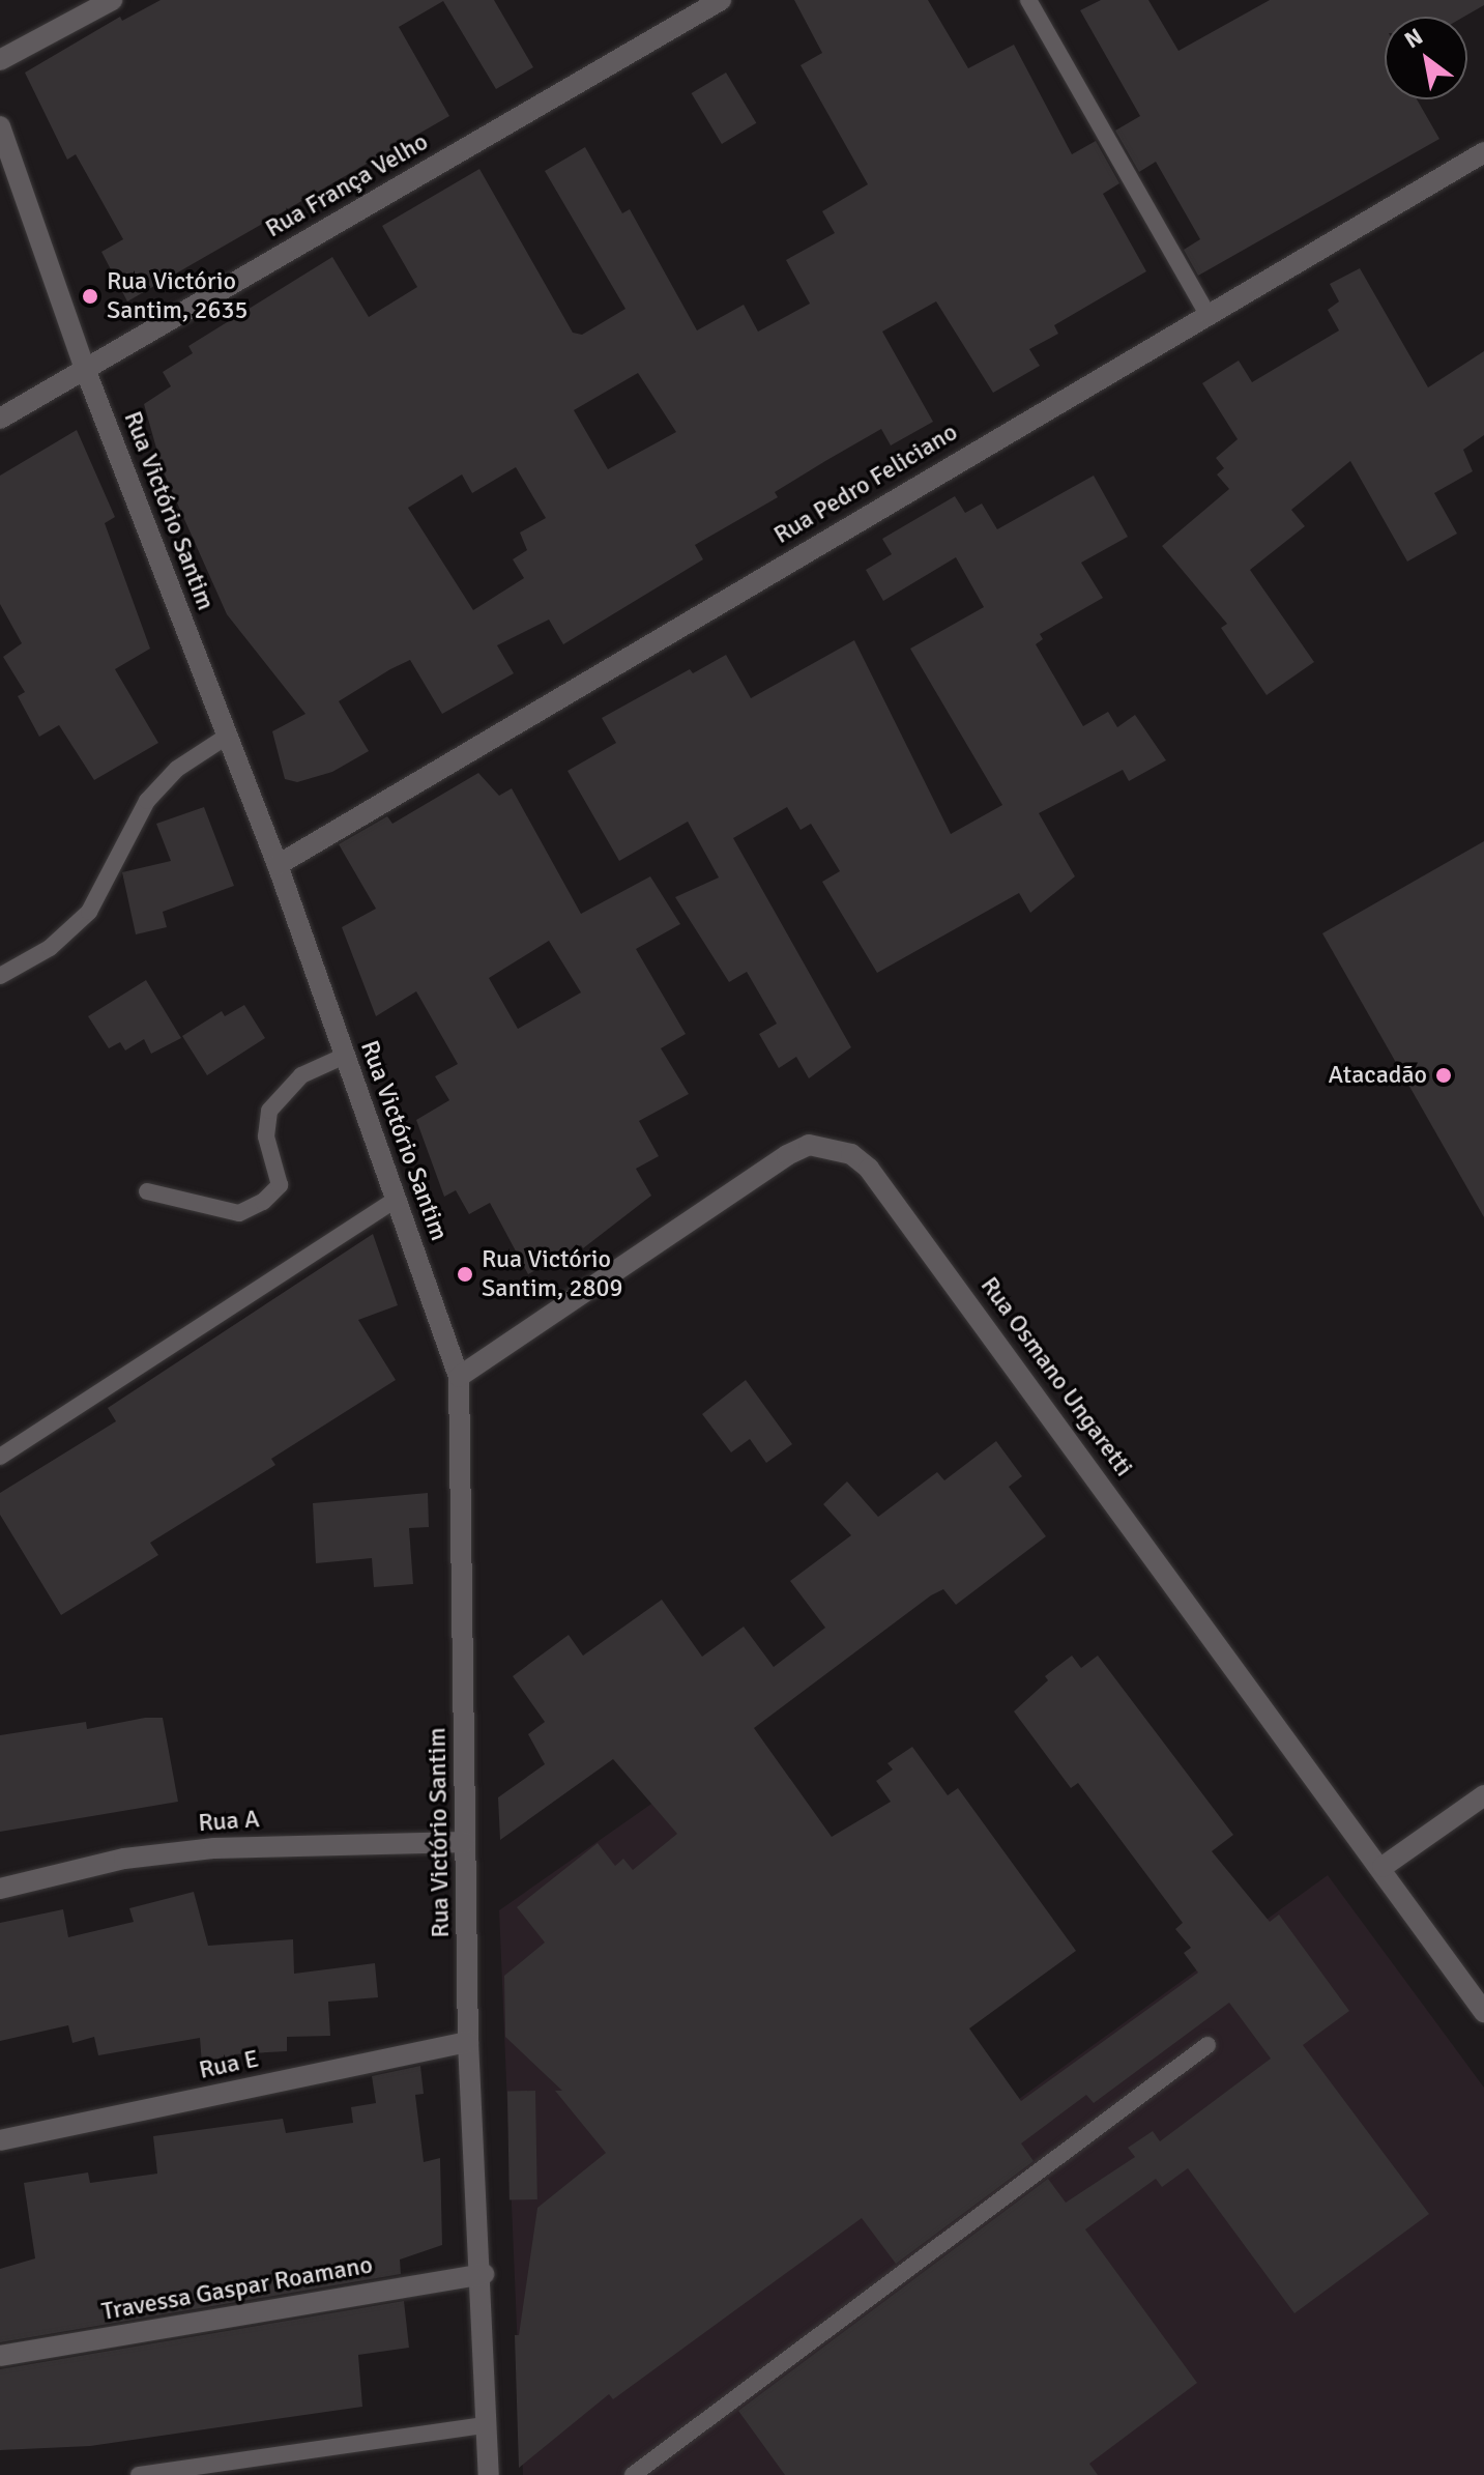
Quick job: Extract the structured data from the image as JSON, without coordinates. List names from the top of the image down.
{
  "streets": {
    "street": [
      "Rua França Velho",
      "Rua Pedro Feliciano",
      "Rua Victório Santim",
      "Rua Osmano Ungaretti",
      "Rua A",
      "Rua E",
      "Travessa Gaspar Roamano"
    ]
  },
  "crossings": [
    ["Rua França Velho", "Rua Victório Santim"],
    ["Rua Pedro Feliciano", "Rua Victório Santim"],
    ["Rua Victório Santim", "Rua Osmano Ungaretti"],
    ["Rua Victório Santim", "Rua A"],
    ["Rua Victório Santim", "Rua E"],
    ["Rua Victório Santim", "Travessa Gaspar Roamano"]
  ],
  "places": ["Rua Victório Santim, 2635", "Atacadão", "Rua Victório Santim, 2809"],
  "north": "top left"
}
